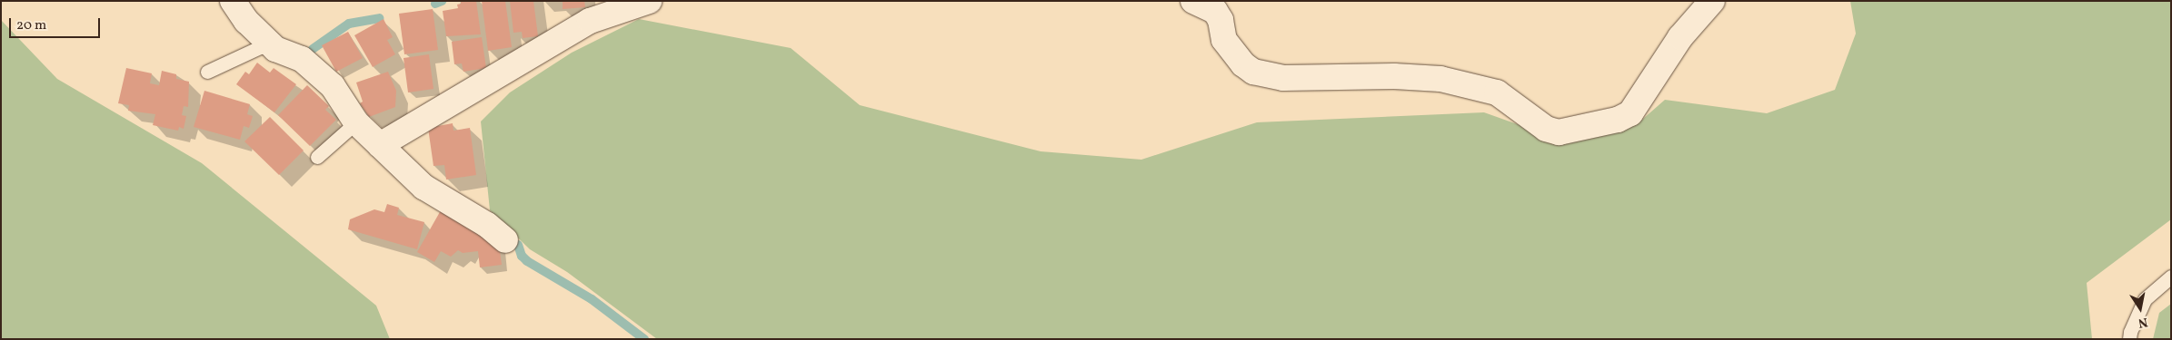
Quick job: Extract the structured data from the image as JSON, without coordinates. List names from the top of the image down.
{
  "scale_bar": "20 m",
  "north": "bottom"
}
